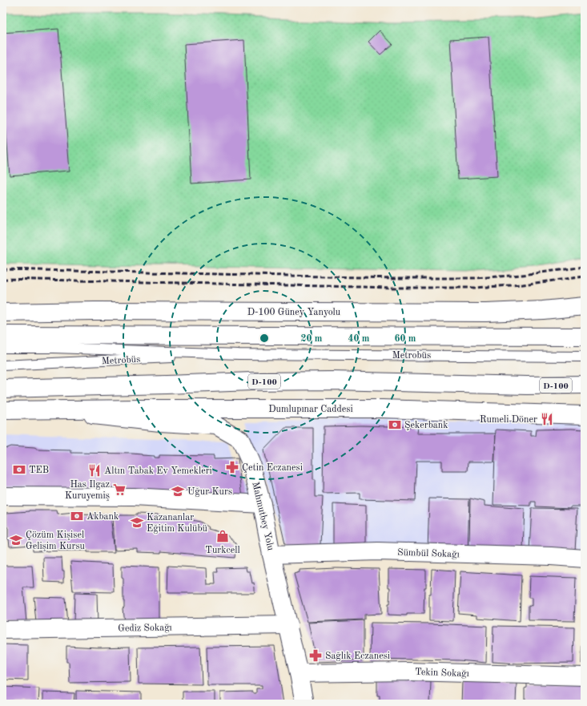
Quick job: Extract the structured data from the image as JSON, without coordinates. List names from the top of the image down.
{
  "streets": {
    "main road": [
      "D-100 Güney Yanyolu",
      "D-100",
      "Dumlupınar Caddesi",
      "Mahmutbey Yolu",
      "Sümbül Sokağı",
      "Gediz Sokağı",
      "Tekin Sokağı"
    ],
    "lane": ["Metrobüs"]
  },
  "crossings": [
    ["Dumlupınar Caddesi", "Mahmutbey Yolu"],
    ["Mahmutbey Yolu", "Sümbül Sokağı"],
    ["Mahmutbey Yolu", "Gediz Sokağı"],
    ["Mahmutbey Yolu", "Tekin Sokağı"]
  ],
  "places": {
    "restaurant": ["Rumeli Döner", "Altın Tabak Ev Yemekleri"],
    "bank": ["Şekerbank", "TEB", "Akbank"],
    "pharmacy": ["Çetin Eczanesi", "Sağlık Eczanesi"],
    "supermarket": ["Has Ilgaz Kuruyemiş"],
    "school or university": ["Uğur Kurs", "Kazananlar Eğitim Kulübü", "Çözüm Kişisel Gelişim Kursu"],
    "shop": ["Turkcell"]
  },
  "rings": ["20 m", "40 m", "60 m"]
}
